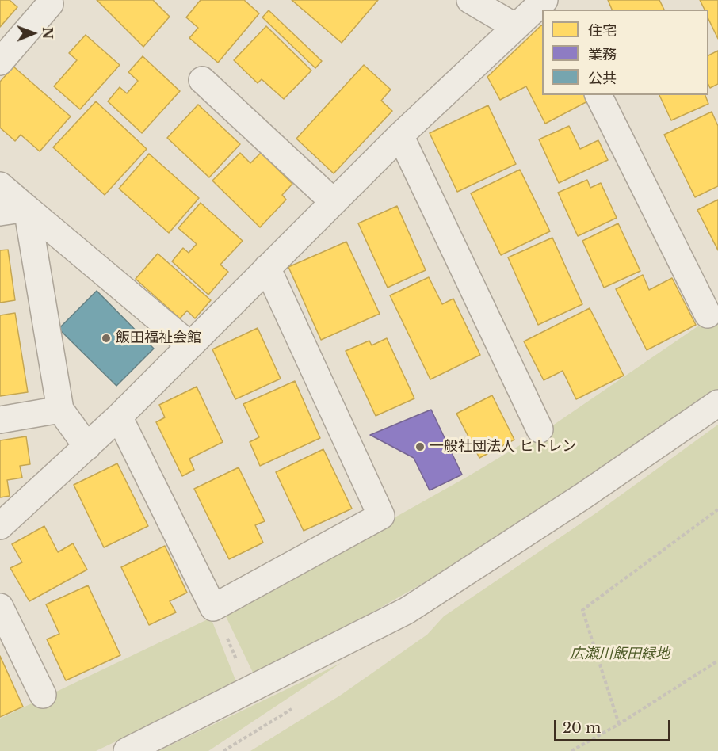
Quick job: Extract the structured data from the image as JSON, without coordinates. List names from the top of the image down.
{
  "parks": ["広瀬川飯田緑地"],
  "places": ["飯田福祉会館", "一般社団法人 ヒトレン"],
  "legend": ["住宅", "業務", "公共"],
  "scale_bar": "20 m",
  "north": "right"
}
